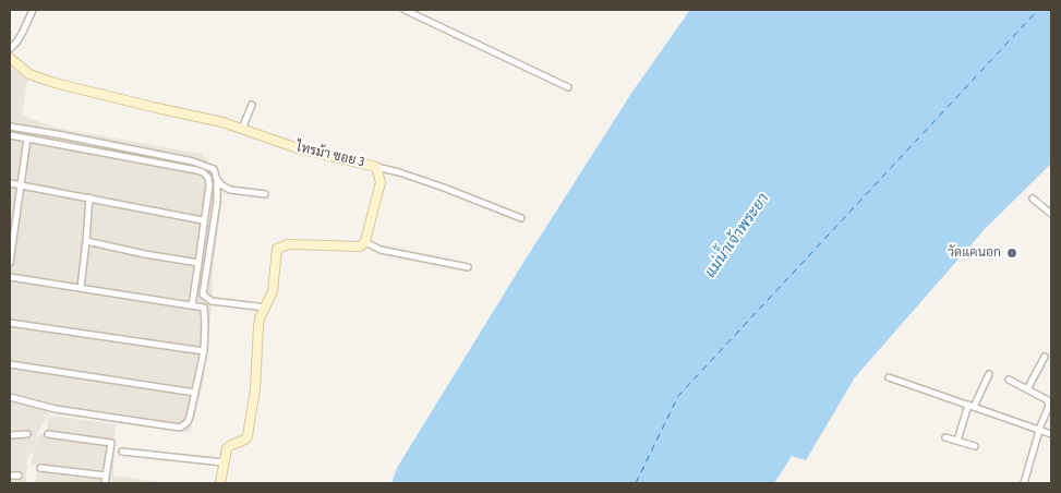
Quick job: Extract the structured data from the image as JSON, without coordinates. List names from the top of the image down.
{
  "streets": {
    "street": ["ไทรม้า ซอย 3"]
  },
  "water": ["แม่น้ำเจ้าพระยา"],
  "places": ["วัดแคนอก"]
}
